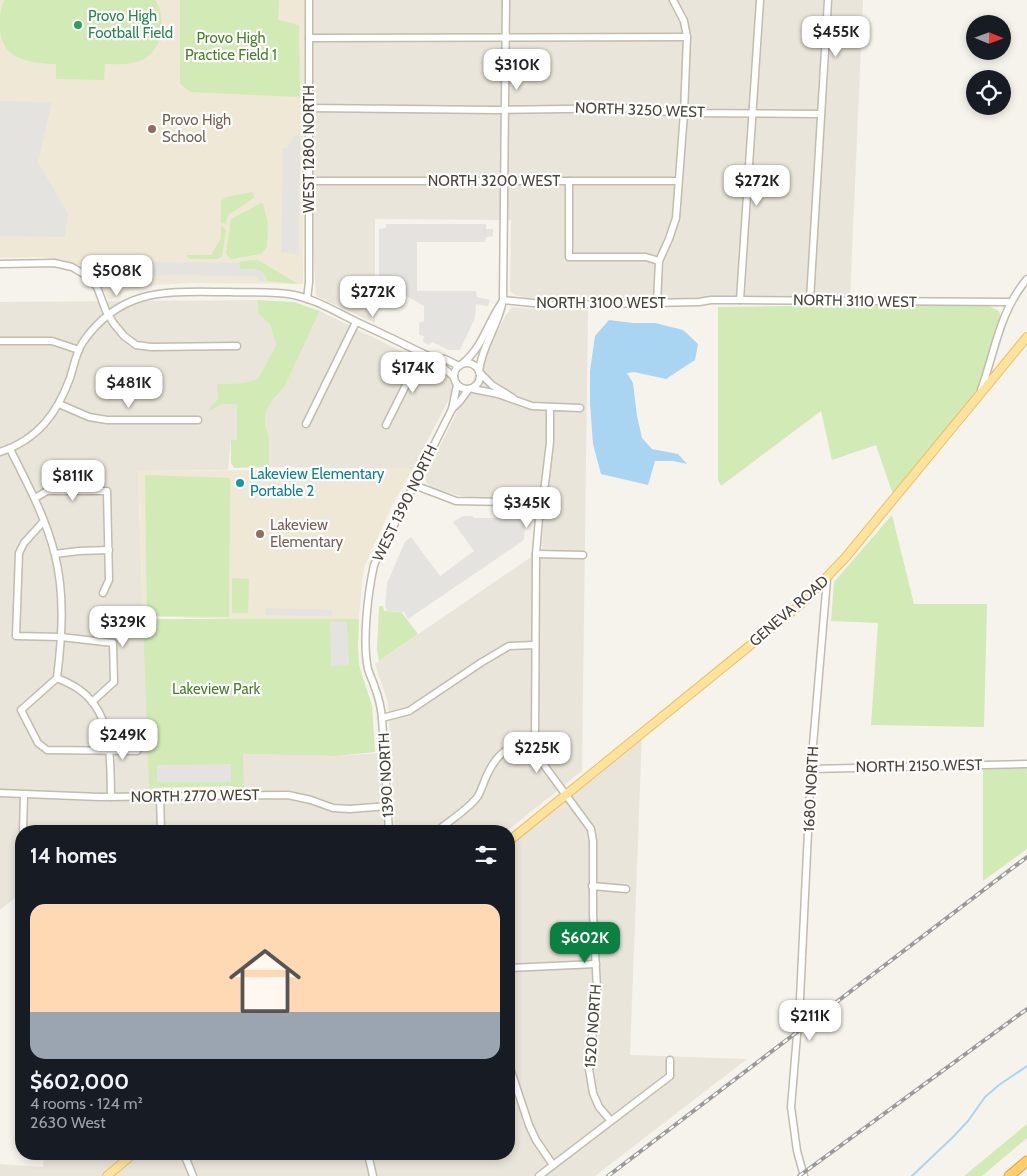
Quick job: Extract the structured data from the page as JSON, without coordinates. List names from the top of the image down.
{
  "streets": {
    "main road": ["GENEVA ROAD"],
    "street": [
      "NORTH 3250 WEST",
      "WEST 1280 NORTH",
      "NORTH 3200 WEST",
      "NORTH 3110 WEST",
      "NORTH 3100 WEST",
      "WEST 1390 NORTH",
      "NORTH 2150 WEST",
      "1390 NORTH",
      "1680 NORTH",
      "NORTH 2770 WEST",
      "1520 NORTH"
    ]
  },
  "crossings": [
    ["NORTH 3250 WEST", "WEST 1280 NORTH"],
    ["WEST 1280 NORTH", "NORTH 3200 WEST"],
    ["NORTH 3110 WEST", "NORTH 3100 WEST"],
    ["WEST 1390 NORTH", "1390 NORTH"],
    ["GENEVA ROAD", "1680 NORTH"],
    ["GENEVA ROAD", "1520 NORTH"],
    ["NORTH 2150 WEST", "1680 NORTH"],
    ["1390 NORTH", "NORTH 2770 WEST"]
  ],
  "parks": ["Provo High Practice Field 1", "Lakeview Park"],
  "places": [
    "Provo High Football Field",
    "Provo High School",
    "Lakeview Elementary Portable 2",
    "Lakeview Elementary"
  ],
  "north": "right",
  "page": {
    "price": [
      "$455K",
      "$310K",
      "$272K",
      "$508K",
      "$272K",
      "$174K",
      "$481K",
      "$811K",
      "$345K",
      "$329K",
      "$249K",
      "$225K",
      "$602K",
      "$211K"
    ],
    "heading": "14 homes",
    "list": [
      {
        "name": "$602,000",
        "note": "4 rooms · 124 m² · 2630 West"
      }
    ]
  }
}
